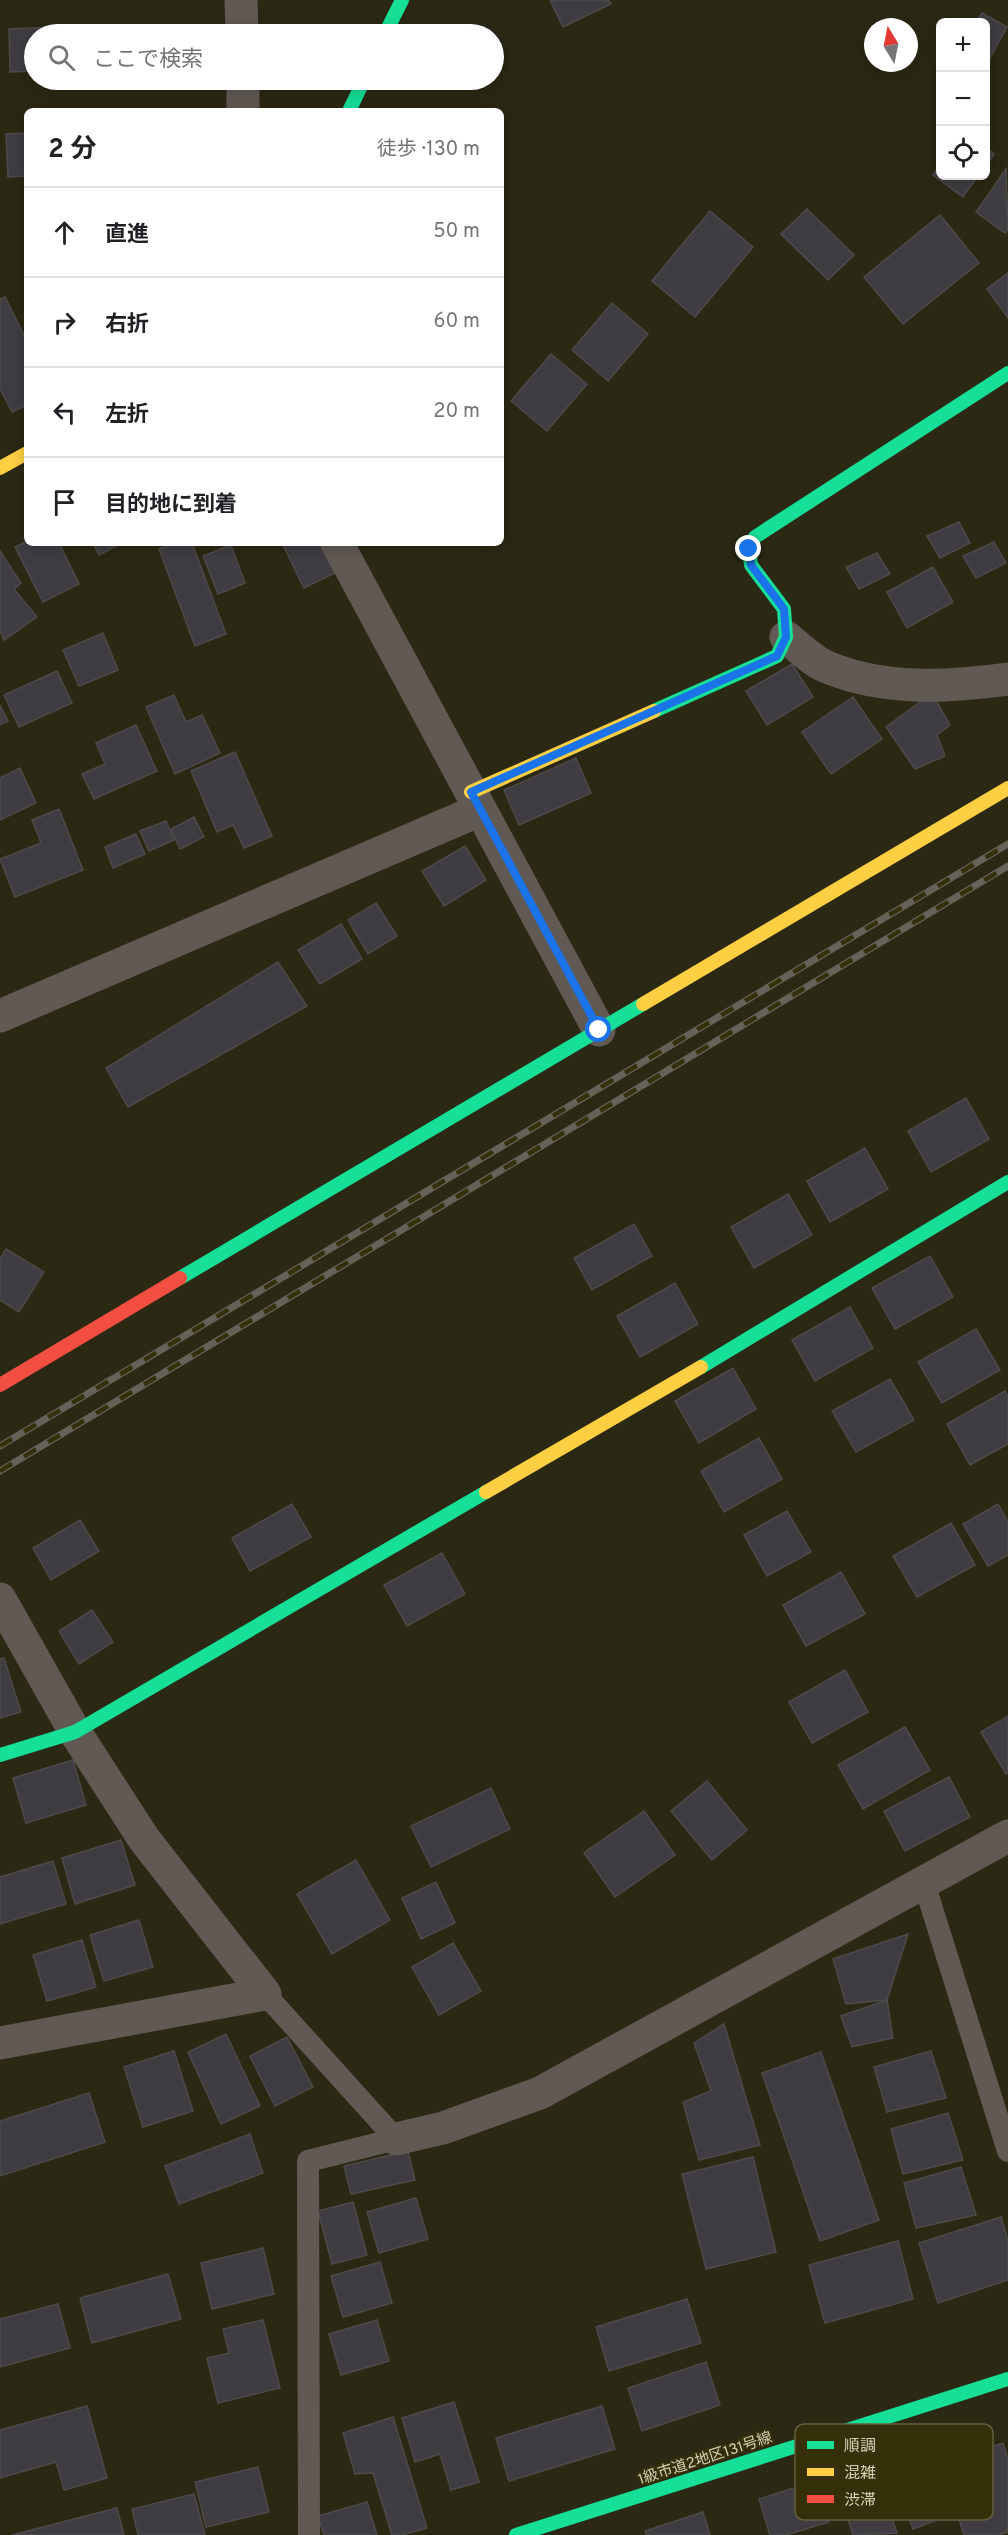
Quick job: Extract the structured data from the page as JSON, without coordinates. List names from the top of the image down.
{
  "streets": {
    "street": ["1級市道2地区131号線"]
  },
  "legend": ["順調", "混雑", "渋滞"],
  "north": "top",
  "page": {
    "map_buttons": ["+", "−"],
    "search": "ここで検索",
    "heading": ["2 分", "徒歩 · 130 m"],
    "list": [
      ["直進", "50 m"],
      ["右折", "60 m"],
      ["左折", "20 m"],
      "目的地に到着"
    ]
  }
}
